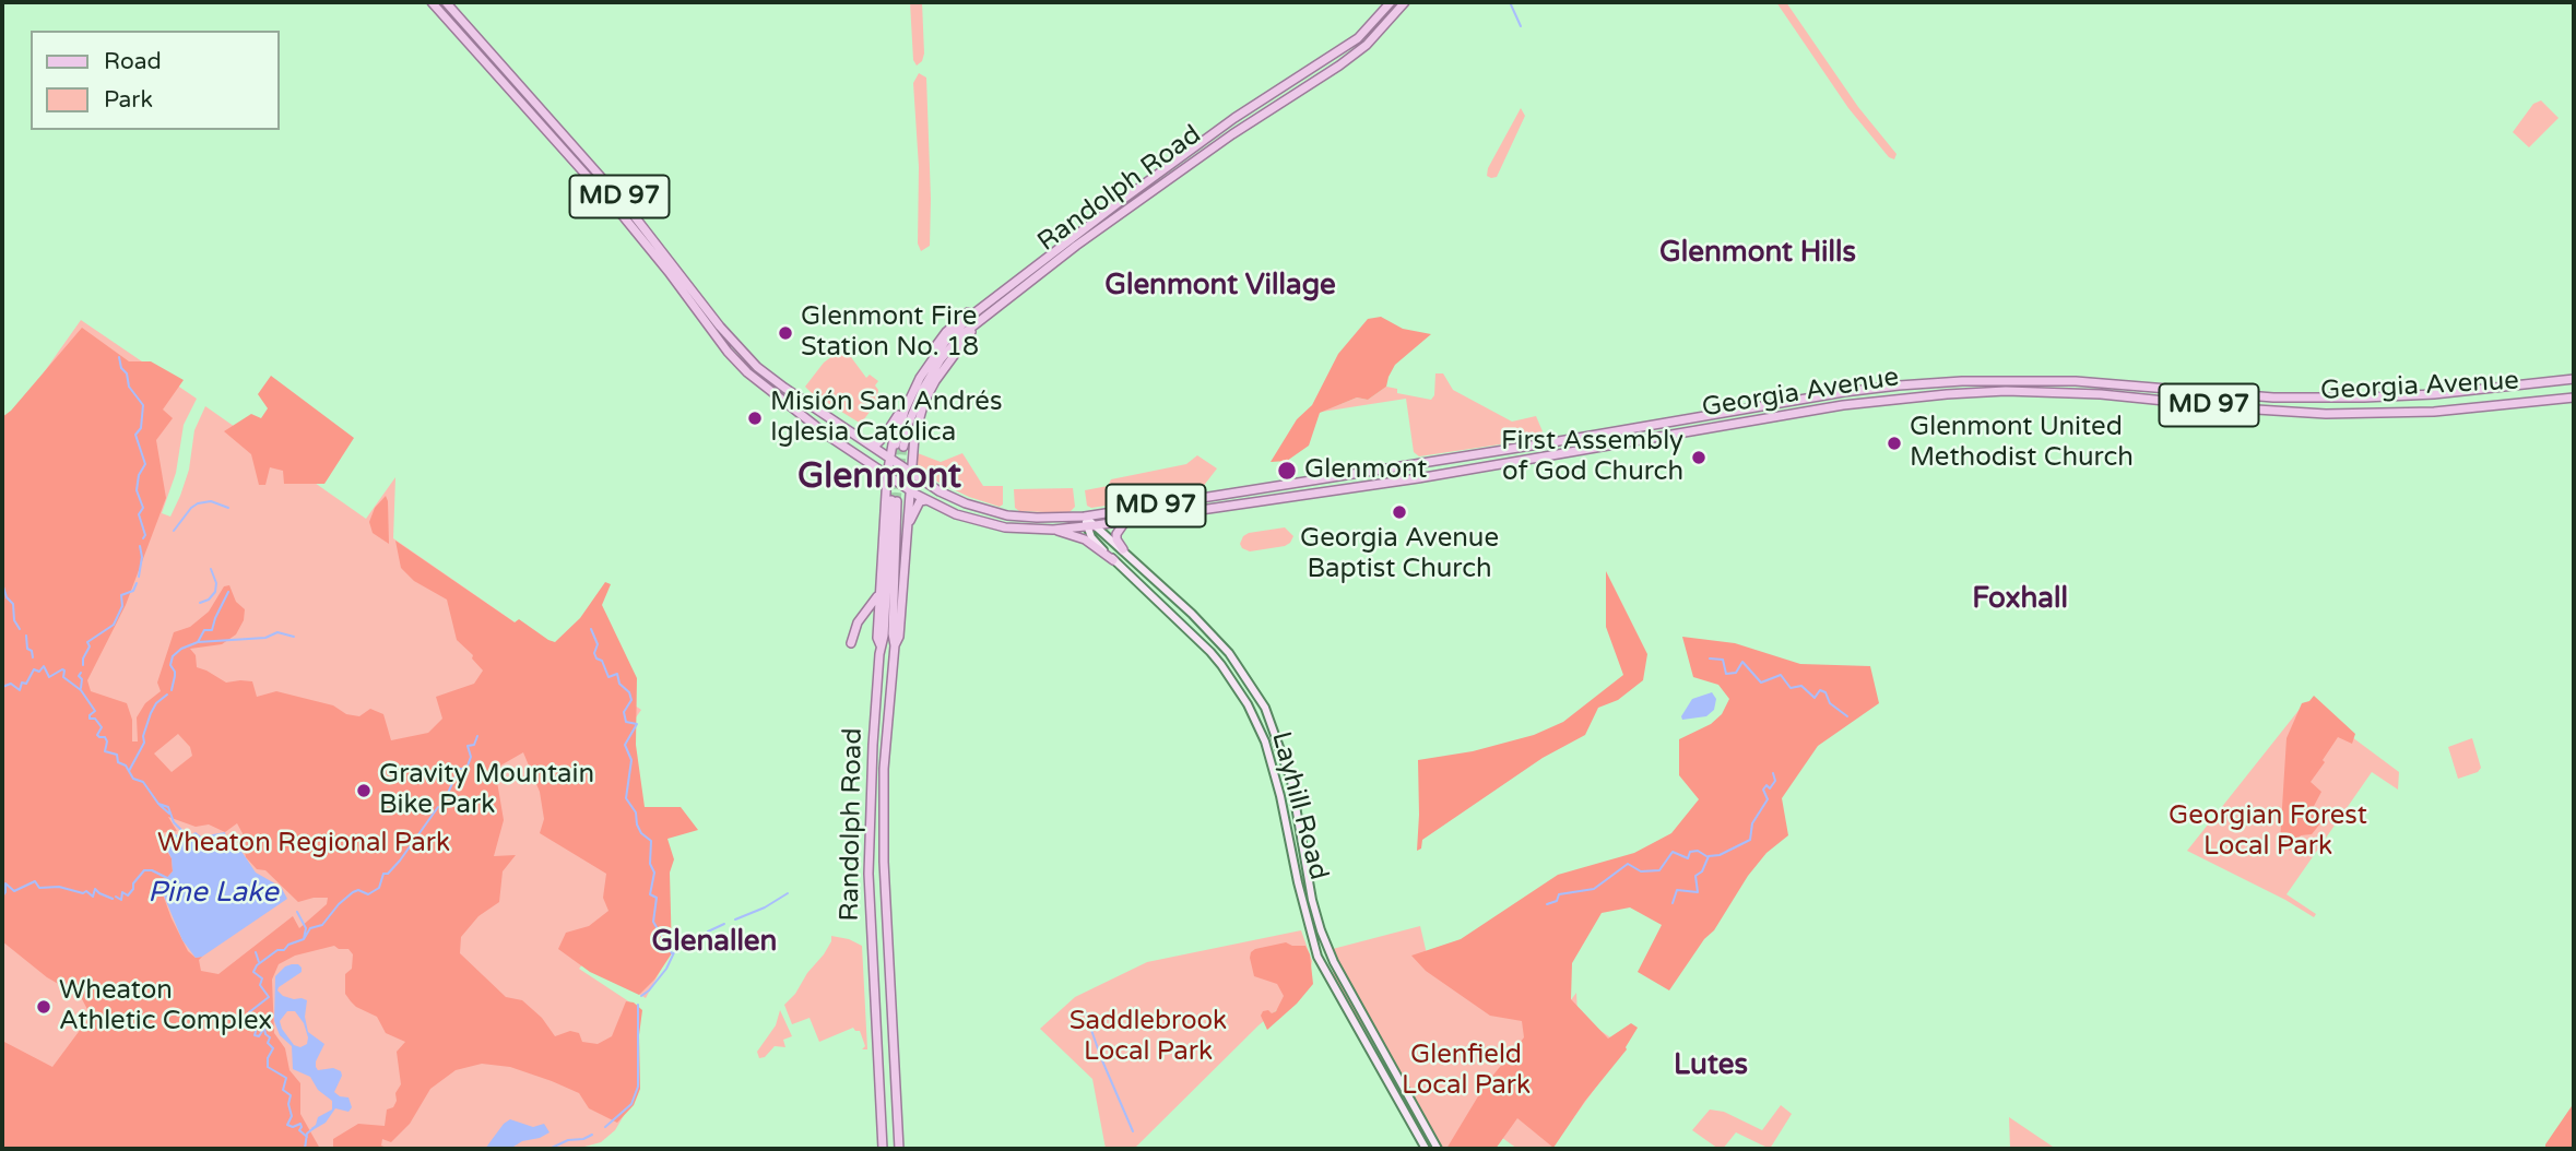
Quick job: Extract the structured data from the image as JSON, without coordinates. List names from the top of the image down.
{
  "streets": {
    "main road": [
      "Randolph Road",
      "MD 97",
      "Georgia Avenue",
      "Layhill Road"
    ]
  },
  "crossings": [
    ["Georgia Avenue", "Layhill Road"]
  ],
  "districts": [
    "Glenmont Hills",
    "Glenmont Village",
    "Glenmont",
    "Foxhall",
    "Glenallen",
    "Lutes"
  ],
  "water": ["Pine Lake"],
  "parks": [
    "Georgian Forest Local Park",
    "Wheaton Regional Park",
    "Saddlebrook Local Park",
    "Glenfield Local Park"
  ],
  "places": [
    "Glenmont Fire Station No. 18",
    "Misión San Andrés Iglesia Católica",
    "Glenmont United Methodist Church",
    "First Assembly of God Church",
    "Glenmont",
    "Georgia Avenue Baptist Church",
    "Gravity Mountain Bike Park",
    "Wheaton Athletic Complex"
  ],
  "legend": ["Road", "Park"]
}
